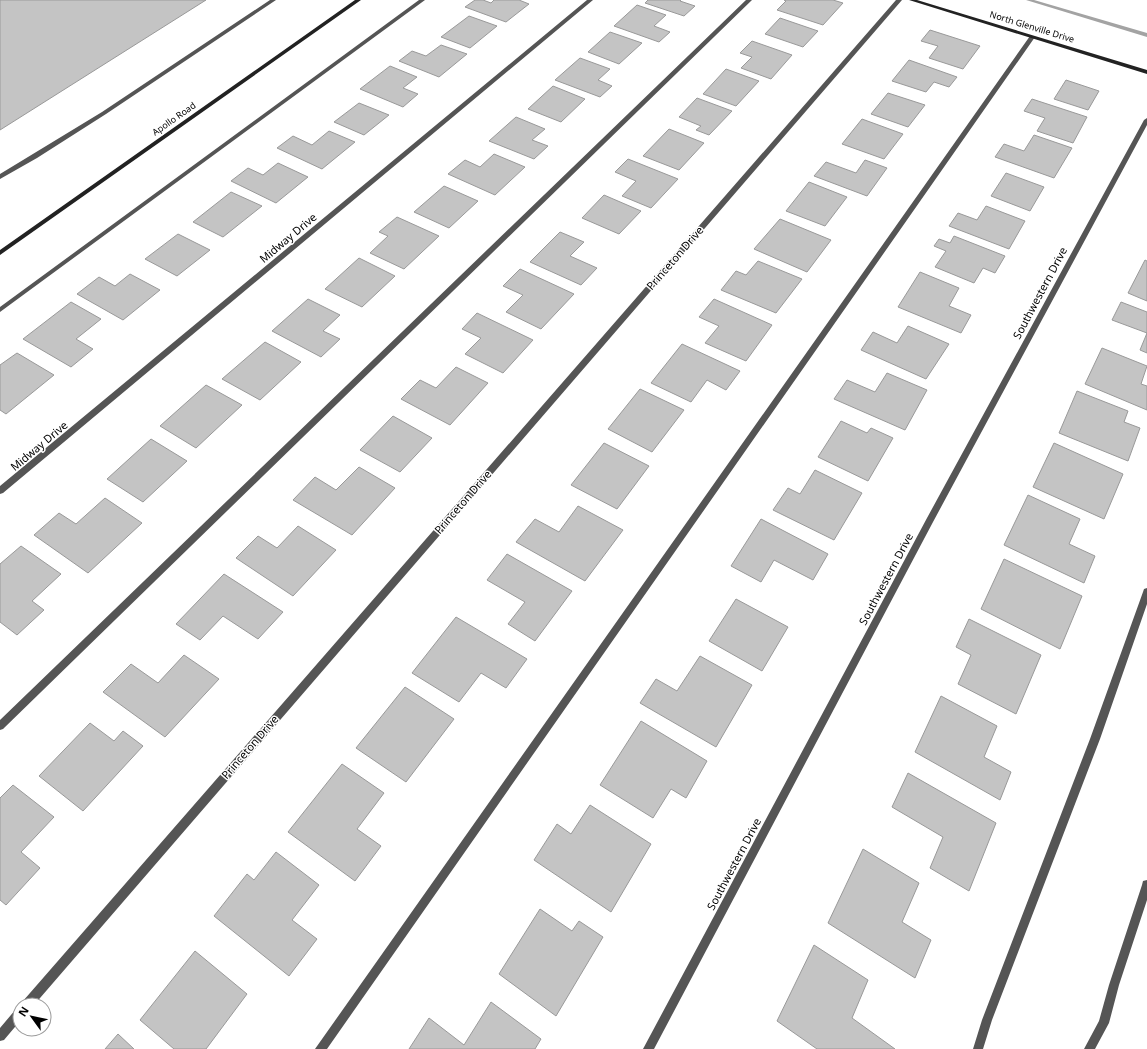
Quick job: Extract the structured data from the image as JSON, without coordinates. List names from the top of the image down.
{
  "streets": {
    "street": [
      "North Glenville Drive",
      "Apollo Road",
      "Midway Drive",
      "Princeton Drive",
      "Southwestern Drive"
    ]
  },
  "north": "top left"
}
